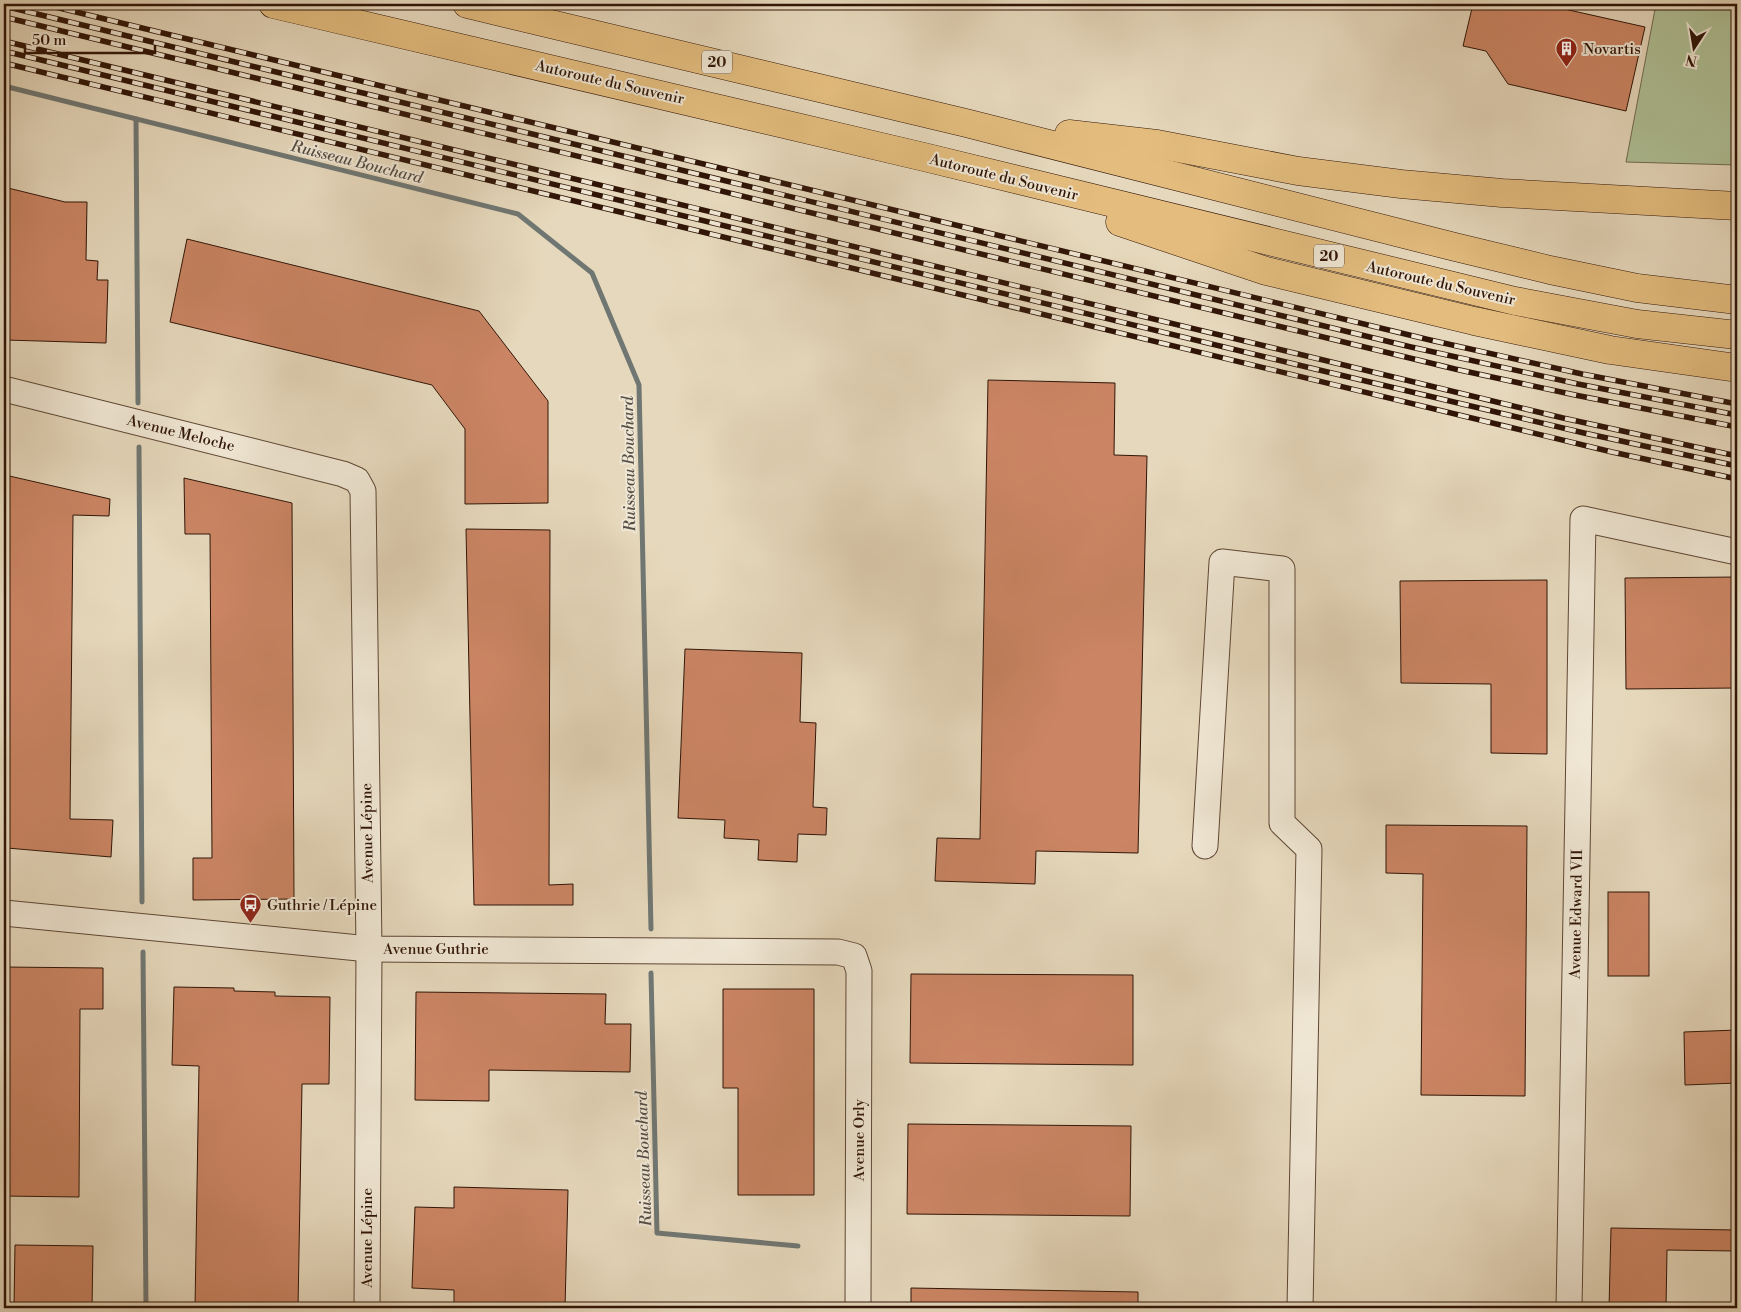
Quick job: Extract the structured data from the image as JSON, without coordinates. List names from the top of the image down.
{
  "streets": {
    "highway": ["20", "Autoroute du Souvenir"],
    "street": [
      "Avenue Meloche",
      "Avenue Lépine",
      "Avenue Edward VII",
      "Avenue Guthrie",
      "Avenue Orly"
    ]
  },
  "crossings": [
    ["Avenue Meloche", "Avenue Lépine"],
    ["Avenue Lépine", "Avenue Guthrie"],
    ["Avenue Guthrie", "Avenue Orly"]
  ],
  "water": ["Ruisseau Bouchard"],
  "places": {
    "building": ["Novartis"],
    "bus stop": ["Guthrie / Lépine"]
  },
  "scale_bar": "50 m",
  "north": "bottom"
}
